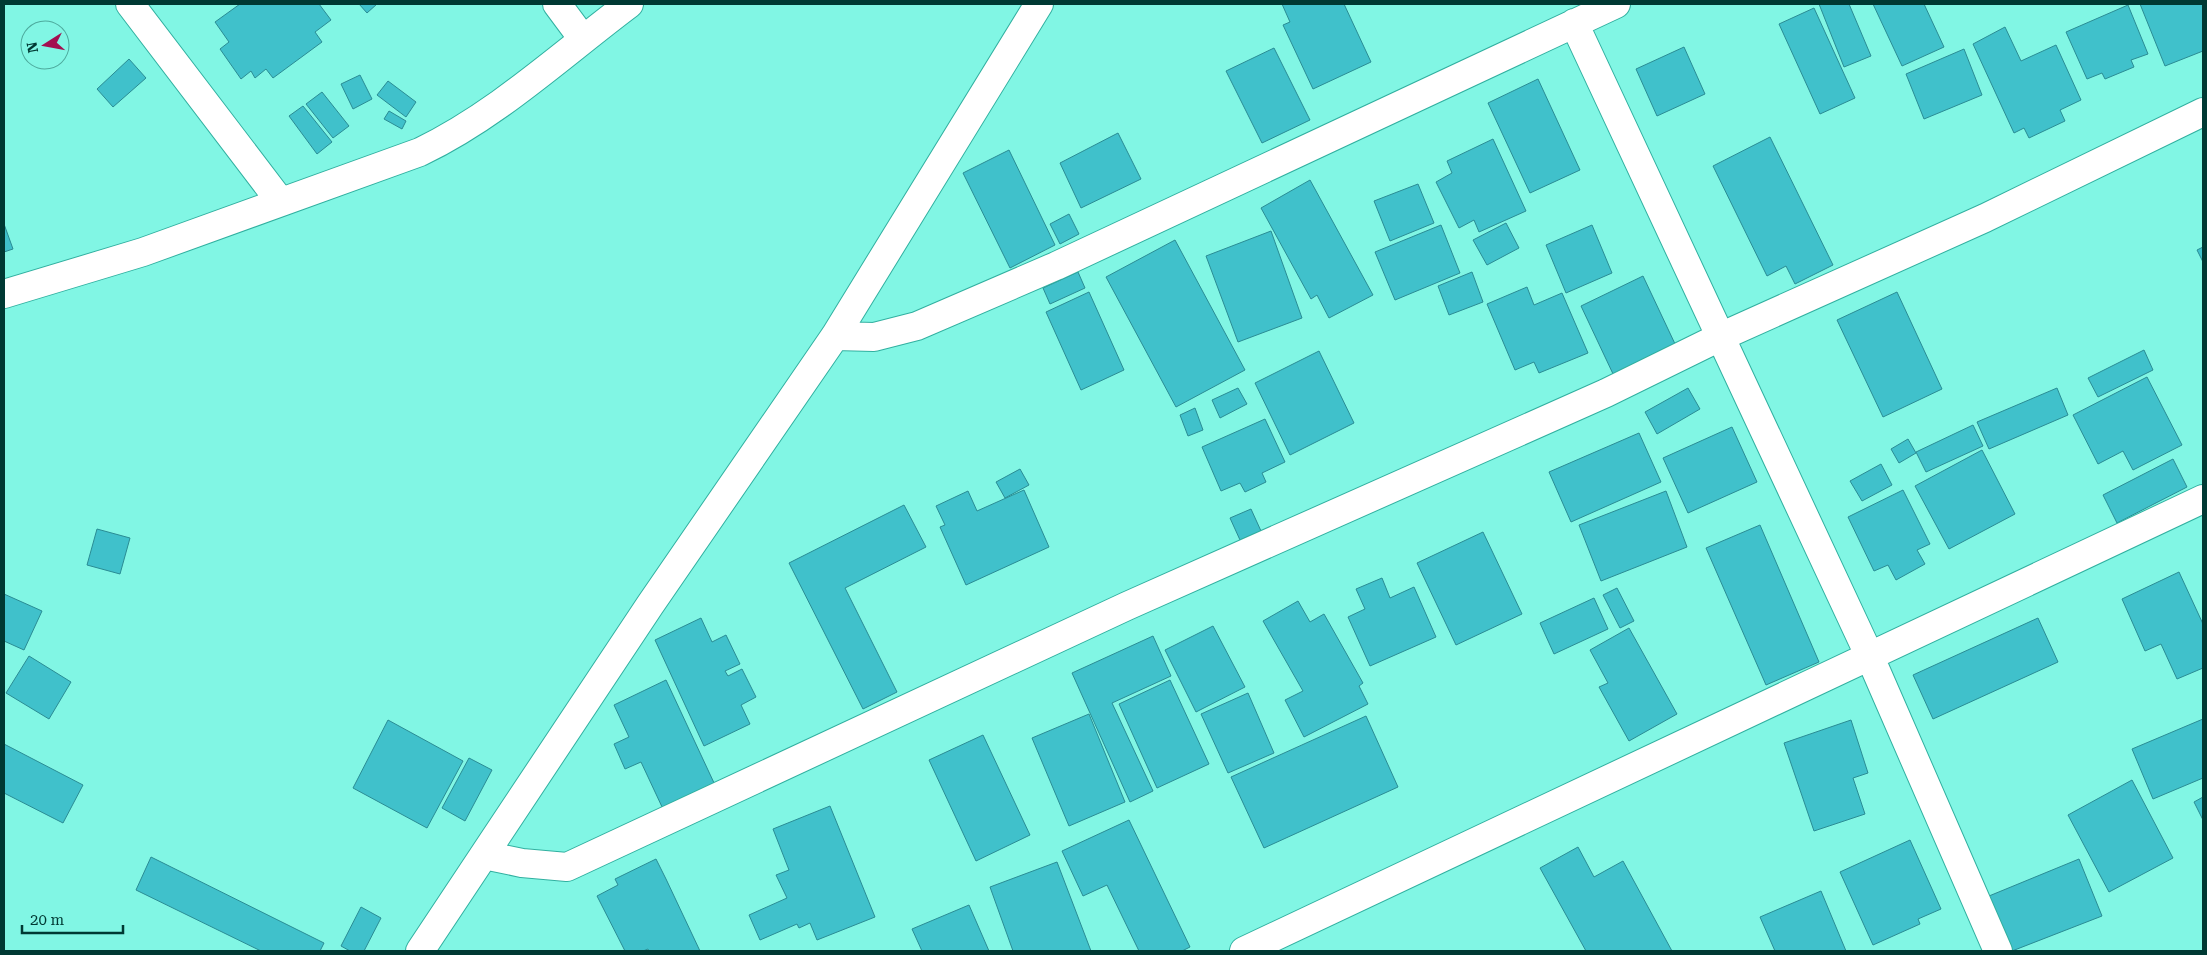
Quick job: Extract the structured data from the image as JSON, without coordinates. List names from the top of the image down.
{
  "scale_bar": "20 m",
  "north": "left"
}
